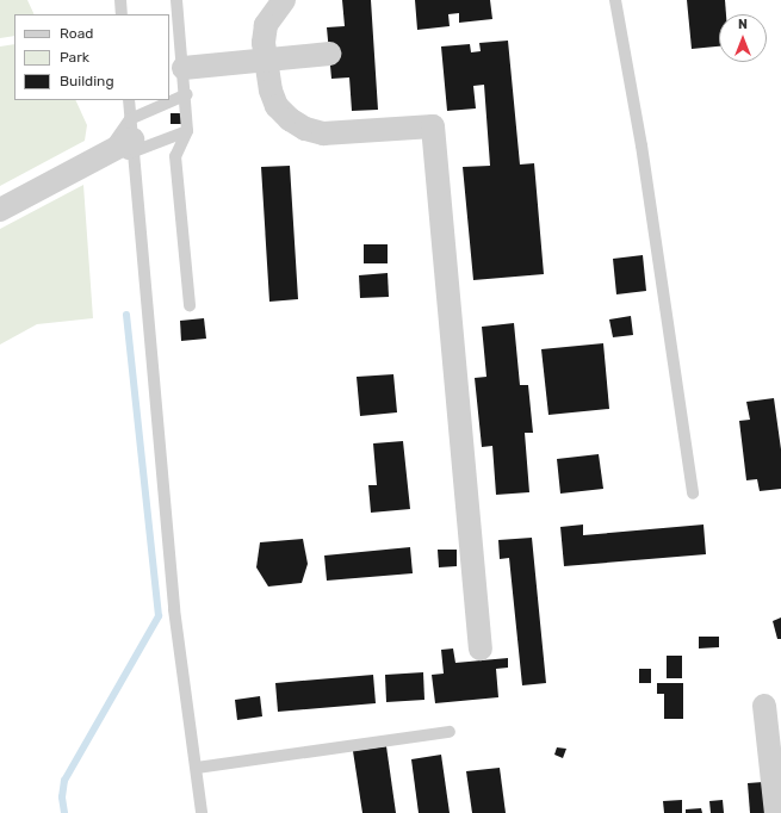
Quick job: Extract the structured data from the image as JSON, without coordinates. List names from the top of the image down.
{
  "legend": ["Road", "Park", "Building"],
  "north": "top"
}
